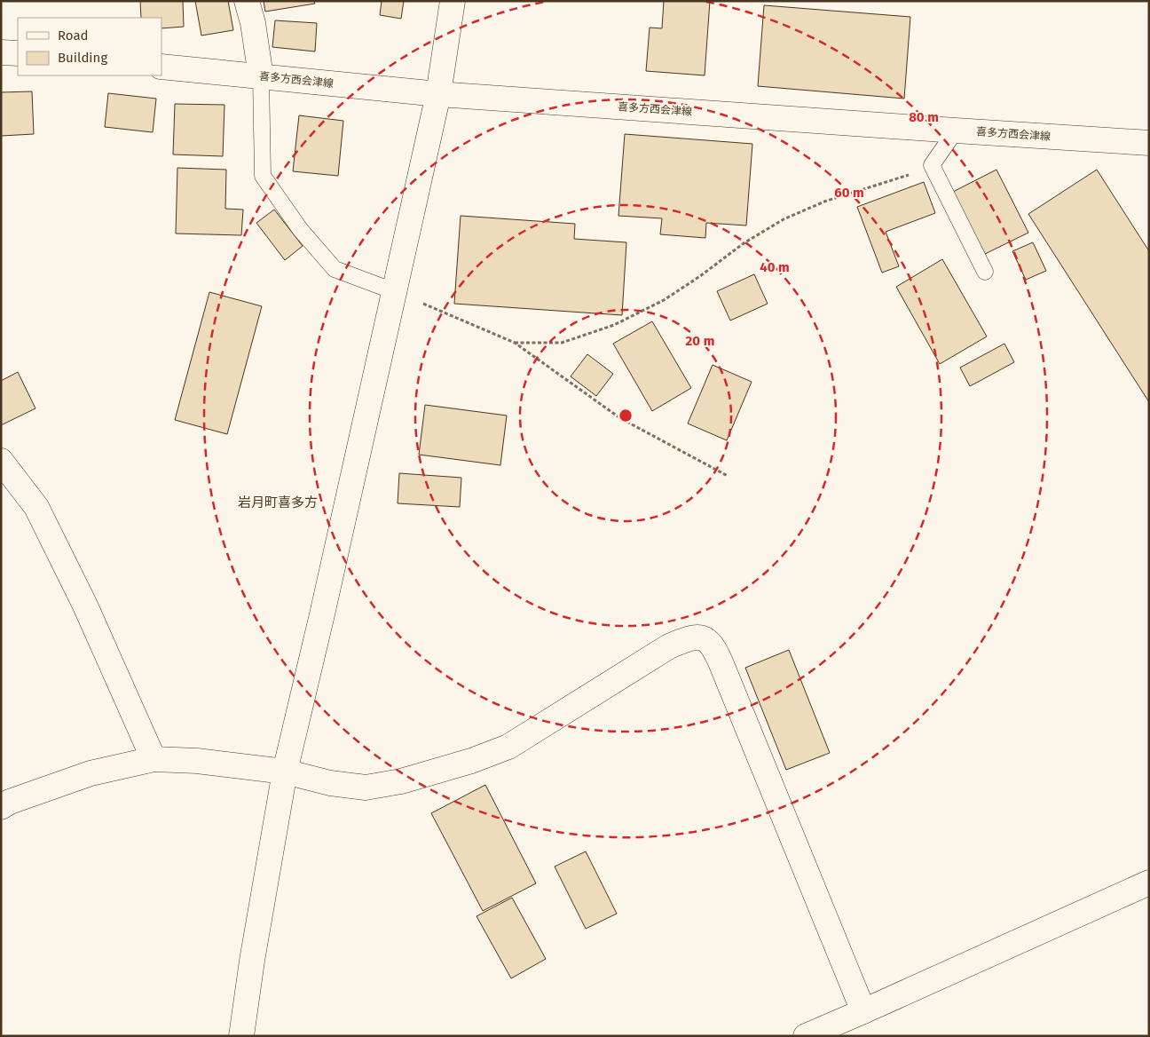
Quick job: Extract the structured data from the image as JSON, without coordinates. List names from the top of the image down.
{
  "streets": {
    "street": ["喜多方西会津線"]
  },
  "districts": ["岩月町喜多方"],
  "legend": ["Road", "Building"],
  "rings": [
    "80 m",
    "60 m",
    "40 m",
    "20 m"
  ]
}
